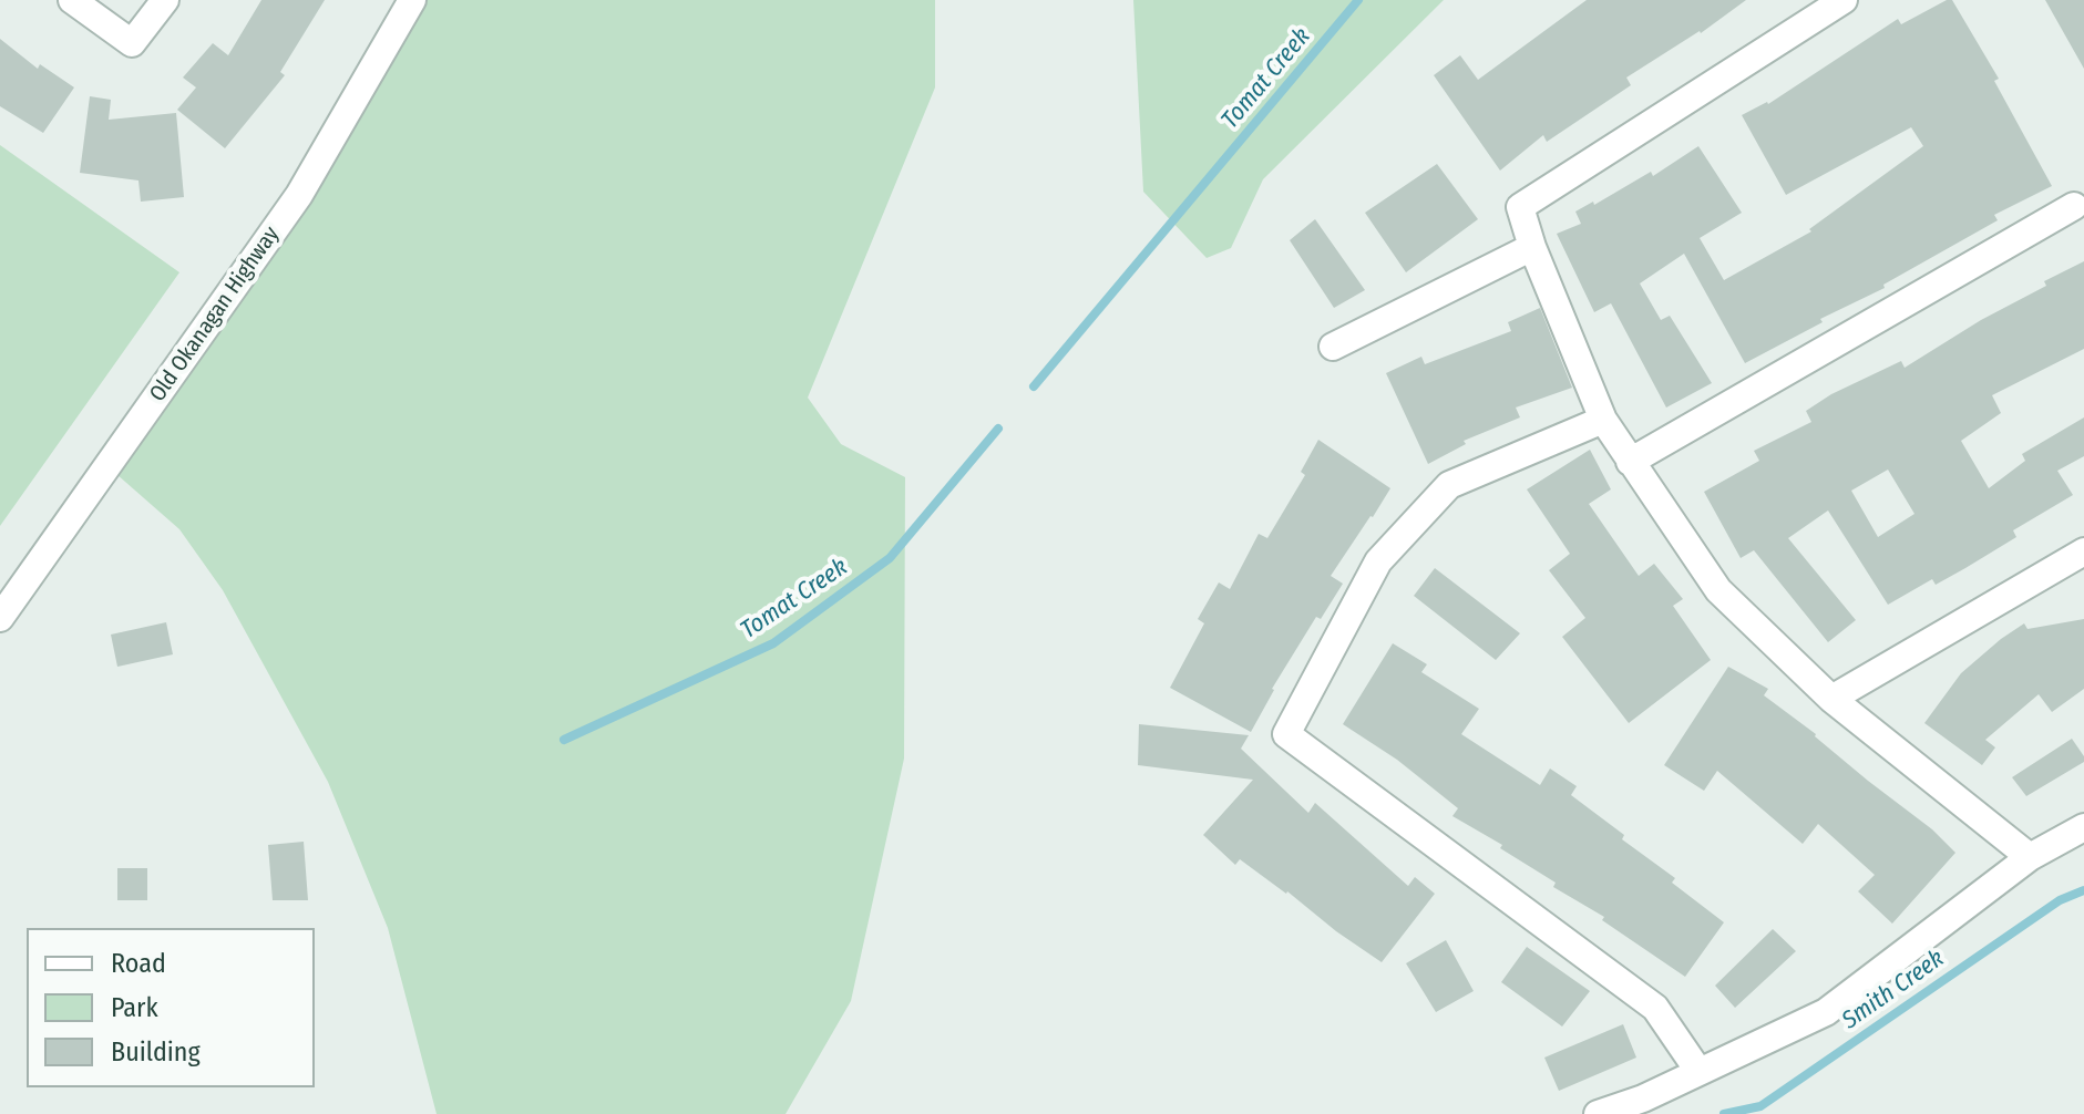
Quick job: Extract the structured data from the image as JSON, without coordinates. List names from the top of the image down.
{
  "streets": {
    "street": ["Old Okanagan Highway"]
  },
  "water": ["Tomat Creek", "Smith Creek"],
  "legend": ["Road", "Park", "Building"]
}
